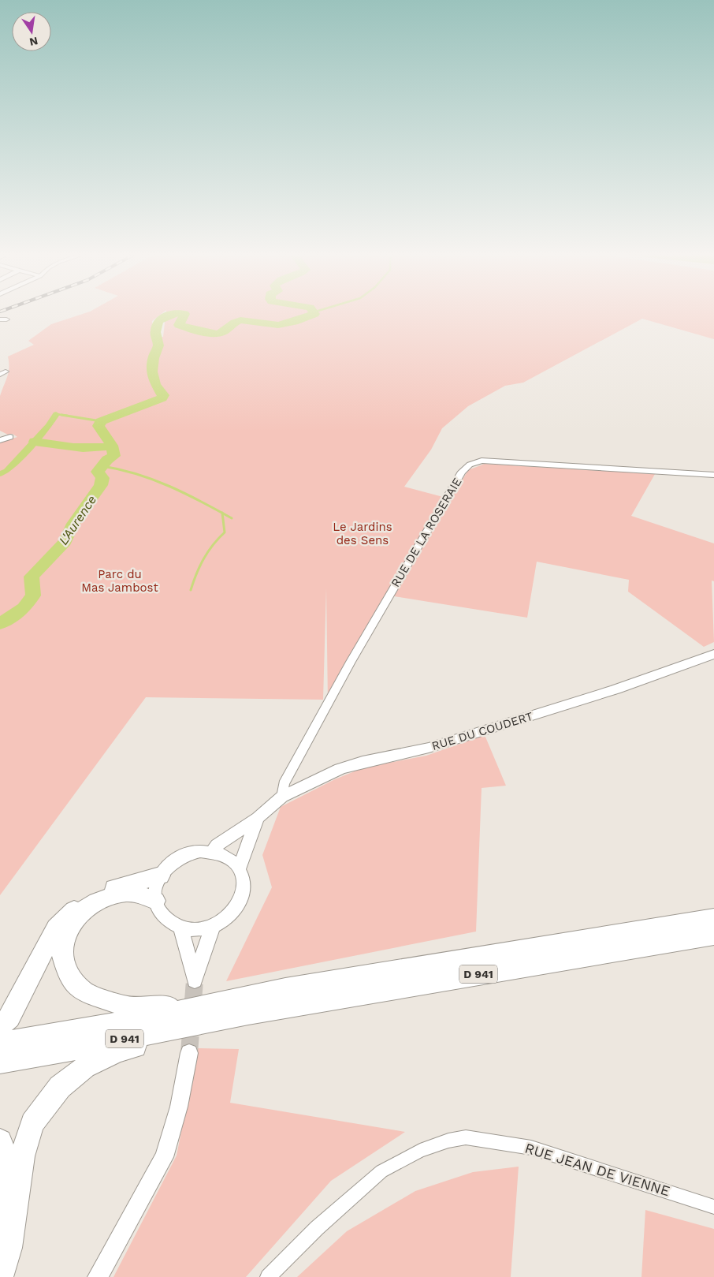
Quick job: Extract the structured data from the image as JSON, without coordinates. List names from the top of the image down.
{
  "streets": {
    "highway": ["D 941"],
    "street": ["RUE DE LA ROSERAIE", "RUE DU COUDERT", "RUE JEAN DE VIENNE"]
  },
  "crossings": [
    ["RUE DE LA ROSERAIE", "RUE DU COUDERT"]
  ],
  "water": ["L'Aurence"],
  "parks": ["Le Jardins des Sens", "Parc du Mas Jambost"],
  "north": "bottom"
}
